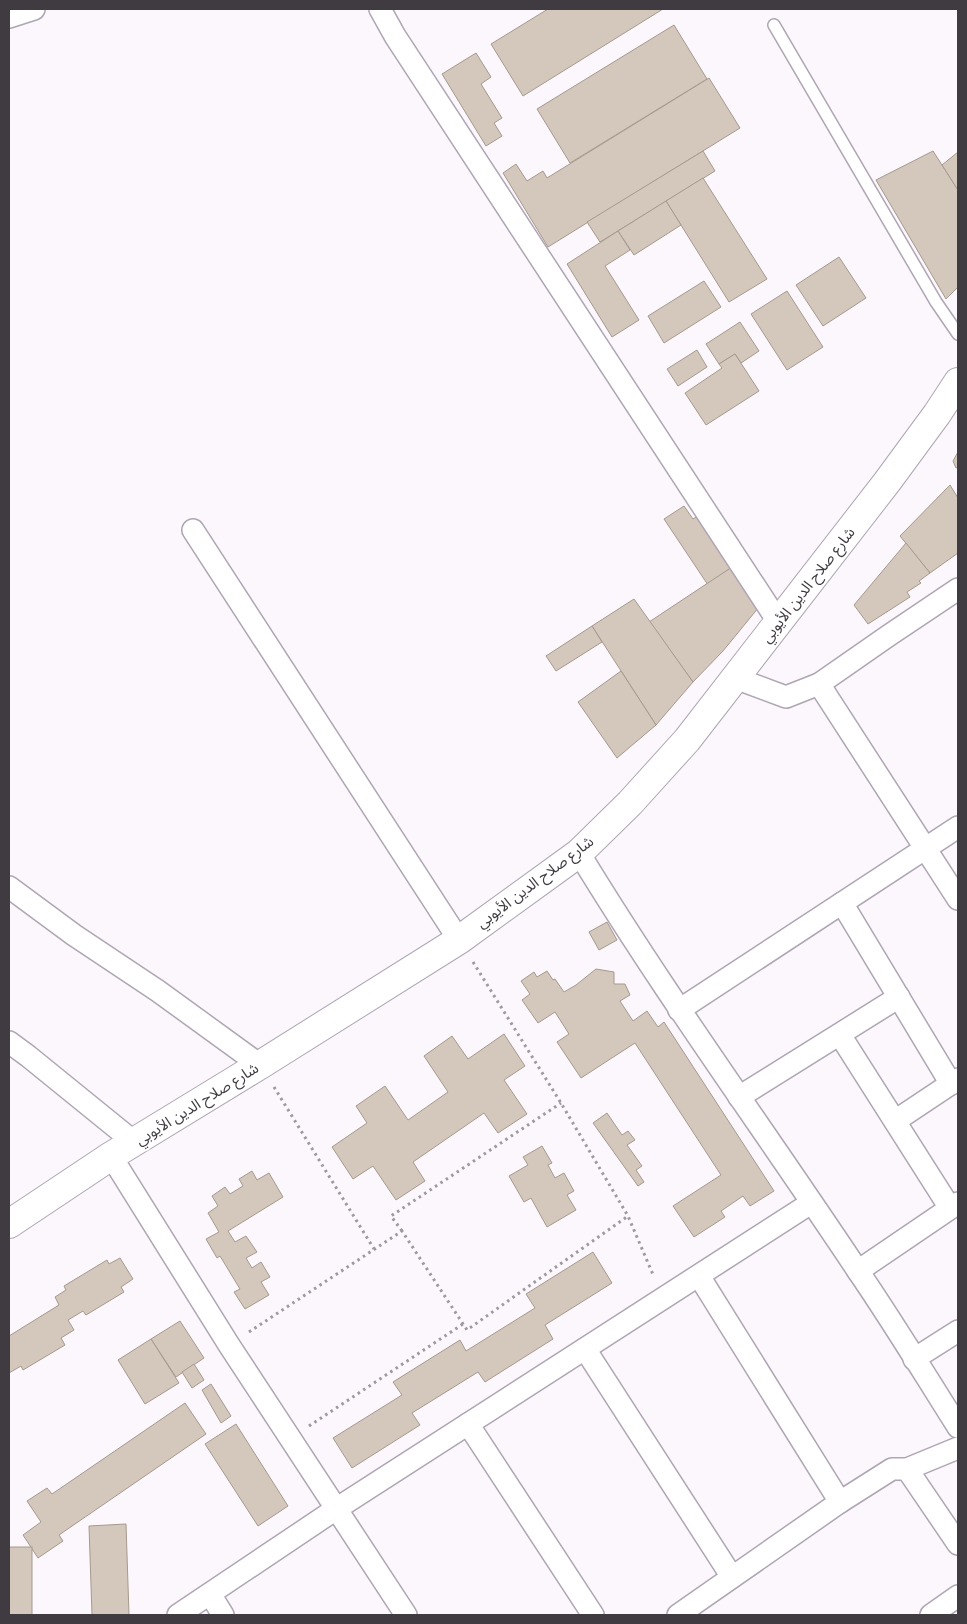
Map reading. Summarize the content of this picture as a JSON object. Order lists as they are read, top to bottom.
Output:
{
  "streets": {
    "main road": ["شارع صلاح الدين الأيوبي"]
  }
}
